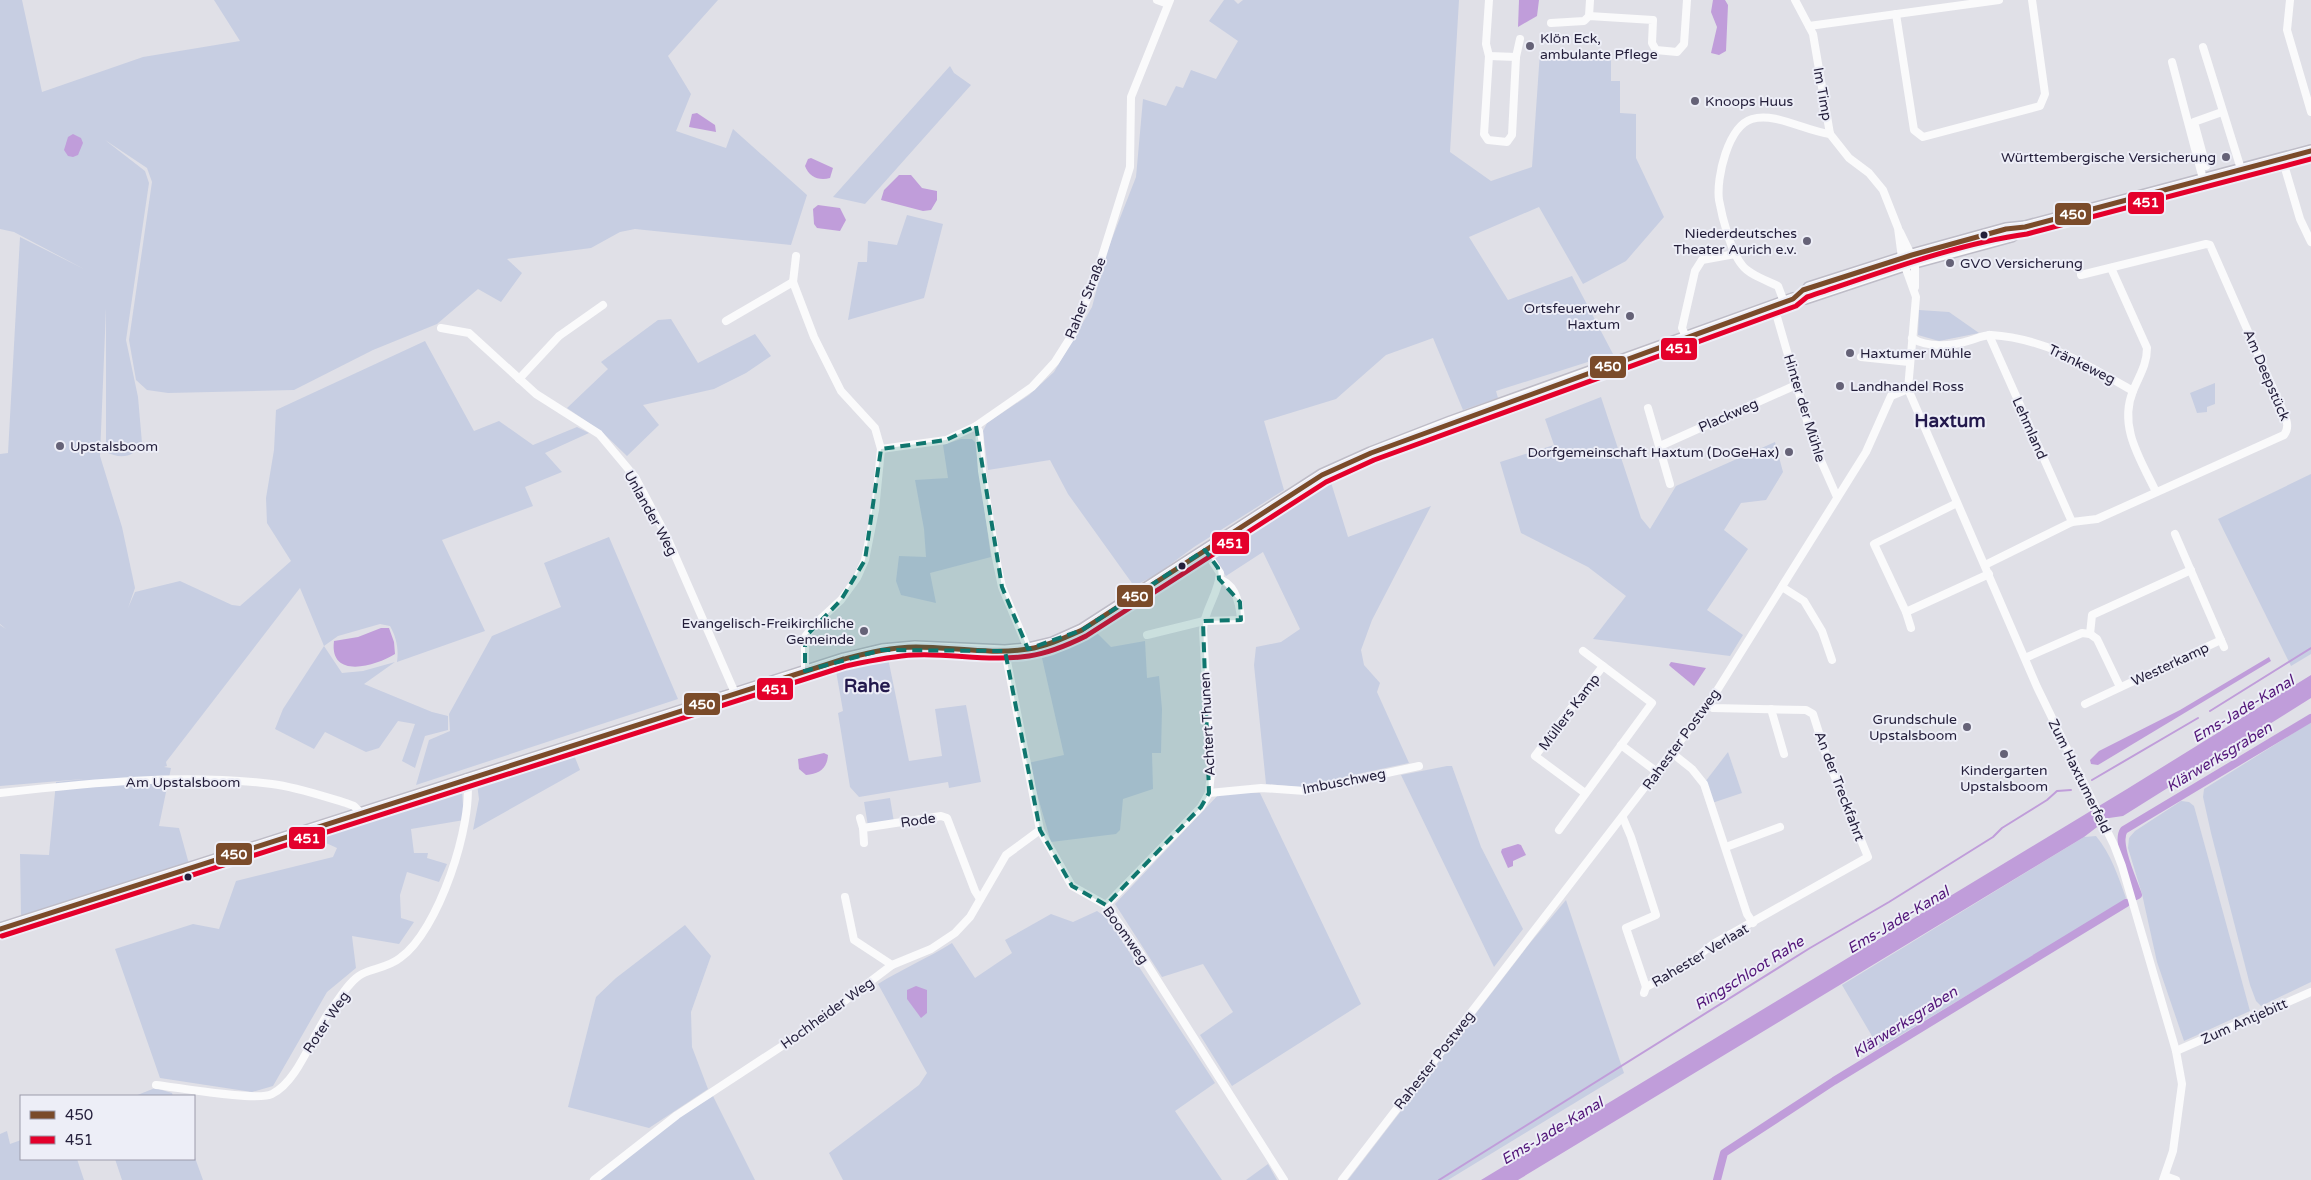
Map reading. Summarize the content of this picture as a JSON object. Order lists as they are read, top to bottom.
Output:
{
  "streets": {
    "street": [
      "Im Timp",
      "Raher Straße",
      "Tränkeweg",
      "Am Deepstück",
      "Hinter der Mühle",
      "Plackweg",
      "Lehmland",
      "Unlander Weg",
      "Westerkamp",
      "Müllers Kamp",
      "Achtert Thunen",
      "Rahester Postweg",
      "Zum Haxtumerfeld",
      "Imbuschweg",
      "Am Upstalsboom",
      "An der Treckfahrt",
      "Rode",
      "Boomweg",
      "Rahester Verlaat",
      "Hochheider Weg",
      "Zum Antjebitt",
      "Roter Weg"
    ]
  },
  "crossings": [
    ["Im Timp", "Tränkeweg"],
    ["Tränkeweg", "Lehmland"],
    ["Am Deepstück", "Lehmland"],
    ["Am Deepstück", "Zum Haxtumerfeld"],
    ["Hinter der Mühle", "Plackweg"],
    ["Hinter der Mühle", "Rahester Postweg"],
    ["Achtert Thunen", "Imbuschweg"],
    ["Achtert Thunen", "Boomweg"],
    ["Rahester Postweg", "Zum Haxtumerfeld"],
    ["Rahester Postweg", "An der Treckfahrt"],
    ["Rahester Postweg", "Rahester Verlaat"],
    ["Zum Haxtumerfeld", "Zum Antjebitt"],
    ["An der Treckfahrt", "Rahester Verlaat"],
    ["Rode", "Hochheider Weg"],
    ["Boomweg", "Hochheider Weg"]
  ],
  "districts": ["Haxtum", "Rahe"],
  "water": ["Ems-Jade-Kanal", "Klärwerksgraben", "Ringschloot Rahe"],
  "places": [
    "Klön Eck, ambulante Pflege",
    "Knoops Huus",
    "Württembergische Versicherung",
    "Niederdeutsches Theater Aurich e.v.",
    "GVO Versicherung",
    "Ortsfeuerwehr Haxtum",
    "Haxtumer Mühle",
    "Landhandel Ross",
    "Upstalsboom",
    "Dorfgemeinschaft Haxtum (DoGeHax)",
    "Evangelisch-Freikirchliche Gemeinde",
    "Grundschule Upstalsboom",
    "Kindergarten Upstalsboom"
  ],
  "lines": ["transit line 450", "transit line 451"],
  "legend": ["450", "451"]
}
